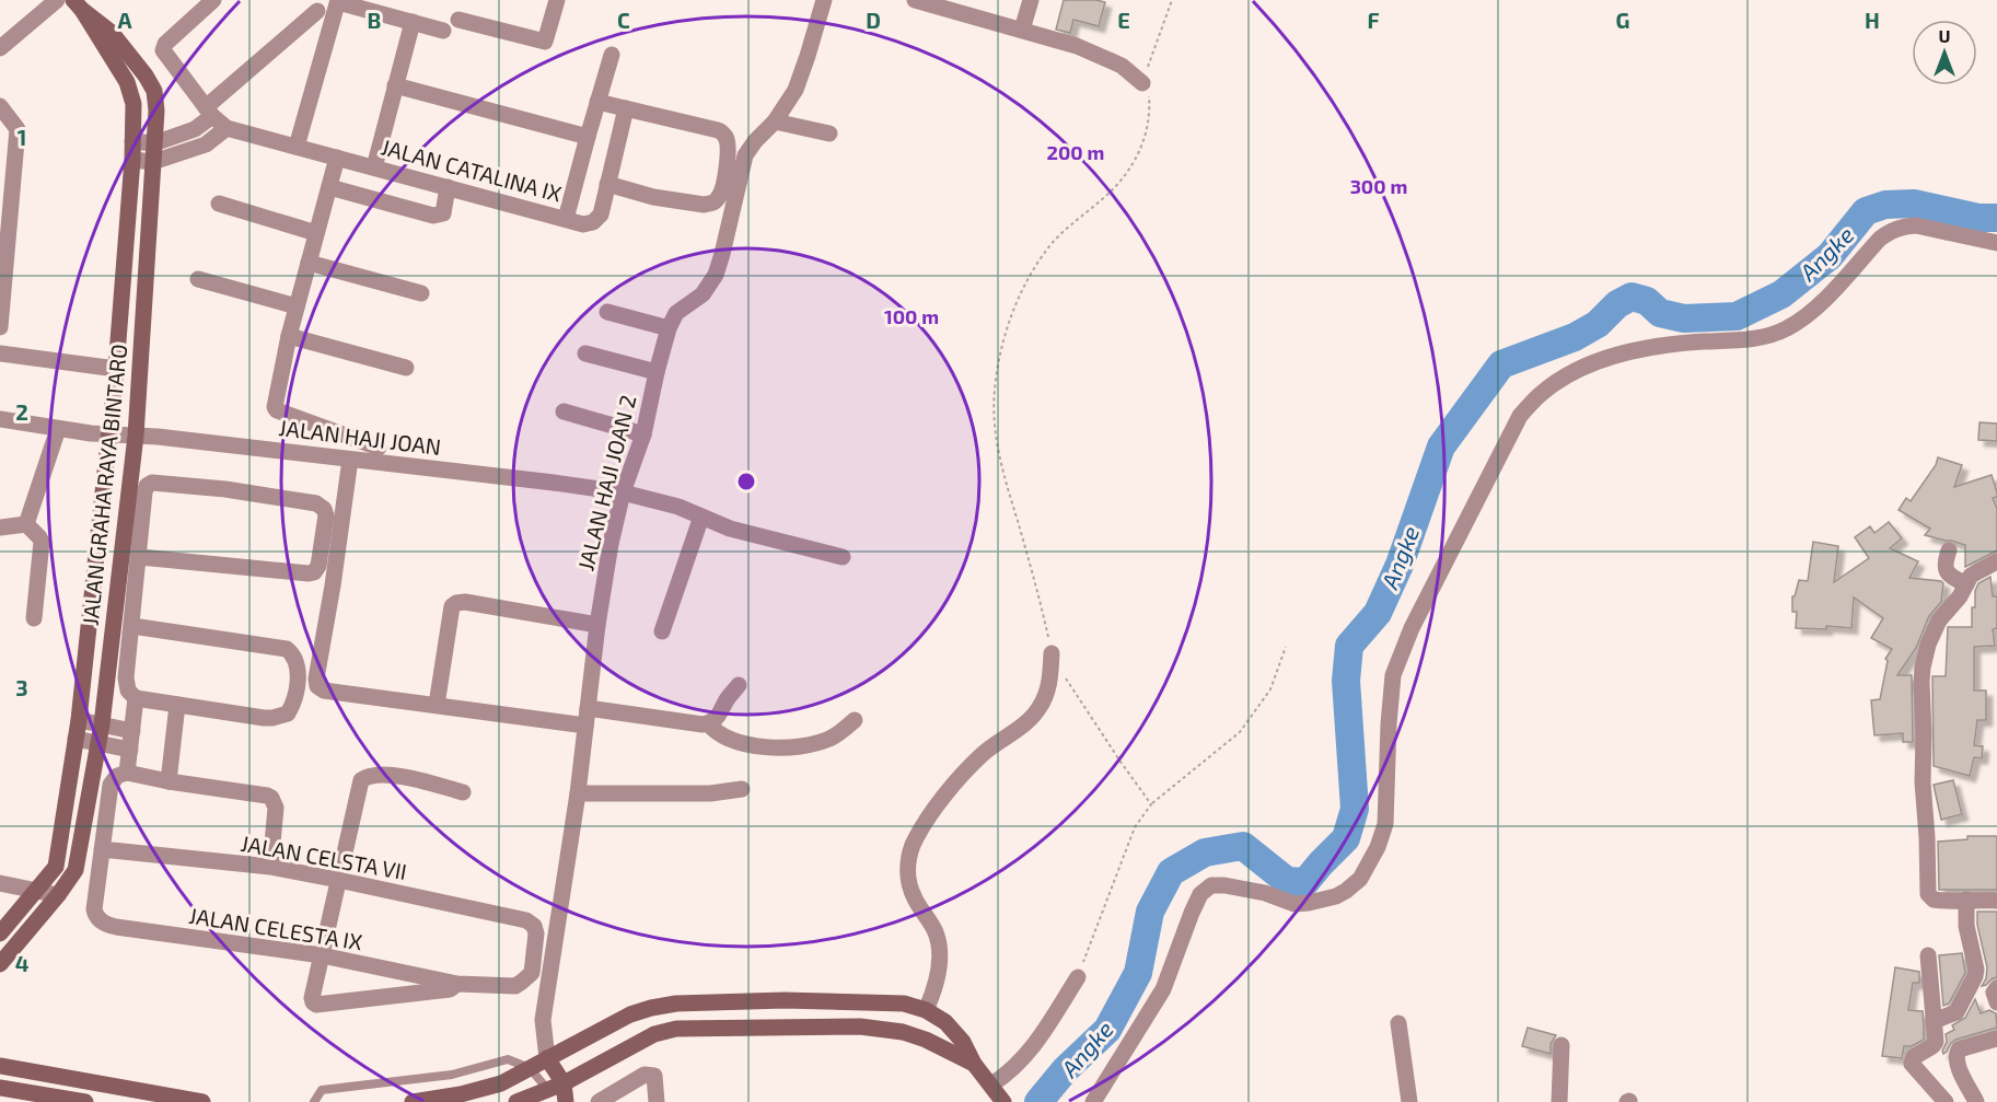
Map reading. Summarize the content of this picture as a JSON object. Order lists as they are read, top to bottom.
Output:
{
  "streets": {
    "main road": ["JALAN GRAHA RAYA BINTARO"],
    "street": [
      "JALAN CATALINA IX",
      "JALAN HAJI JOAN",
      "JALAN HAJI JOAN 2",
      "JALAN CELSTA VII",
      "JALAN CELESTA IX"
    ]
  },
  "crossings": [
    ["JALAN HAJI JOAN", "JALAN HAJI JOAN 2"],
    ["JALAN HAJI JOAN", "JALAN GRAHA RAYA BINTARO"],
    ["JALAN CELSTA VII", "JALAN CELESTA IX"]
  ],
  "water": ["Angke"],
  "north": "top",
  "grid": {
    "columns": [
      "A",
      "B",
      "C",
      "D",
      "E",
      "F",
      "G",
      "H"
    ],
    "rows": [
      "1",
      "2",
      "3",
      "4"
    ]
  },
  "rings": ["200 m", "300 m", "100 m"]
}
